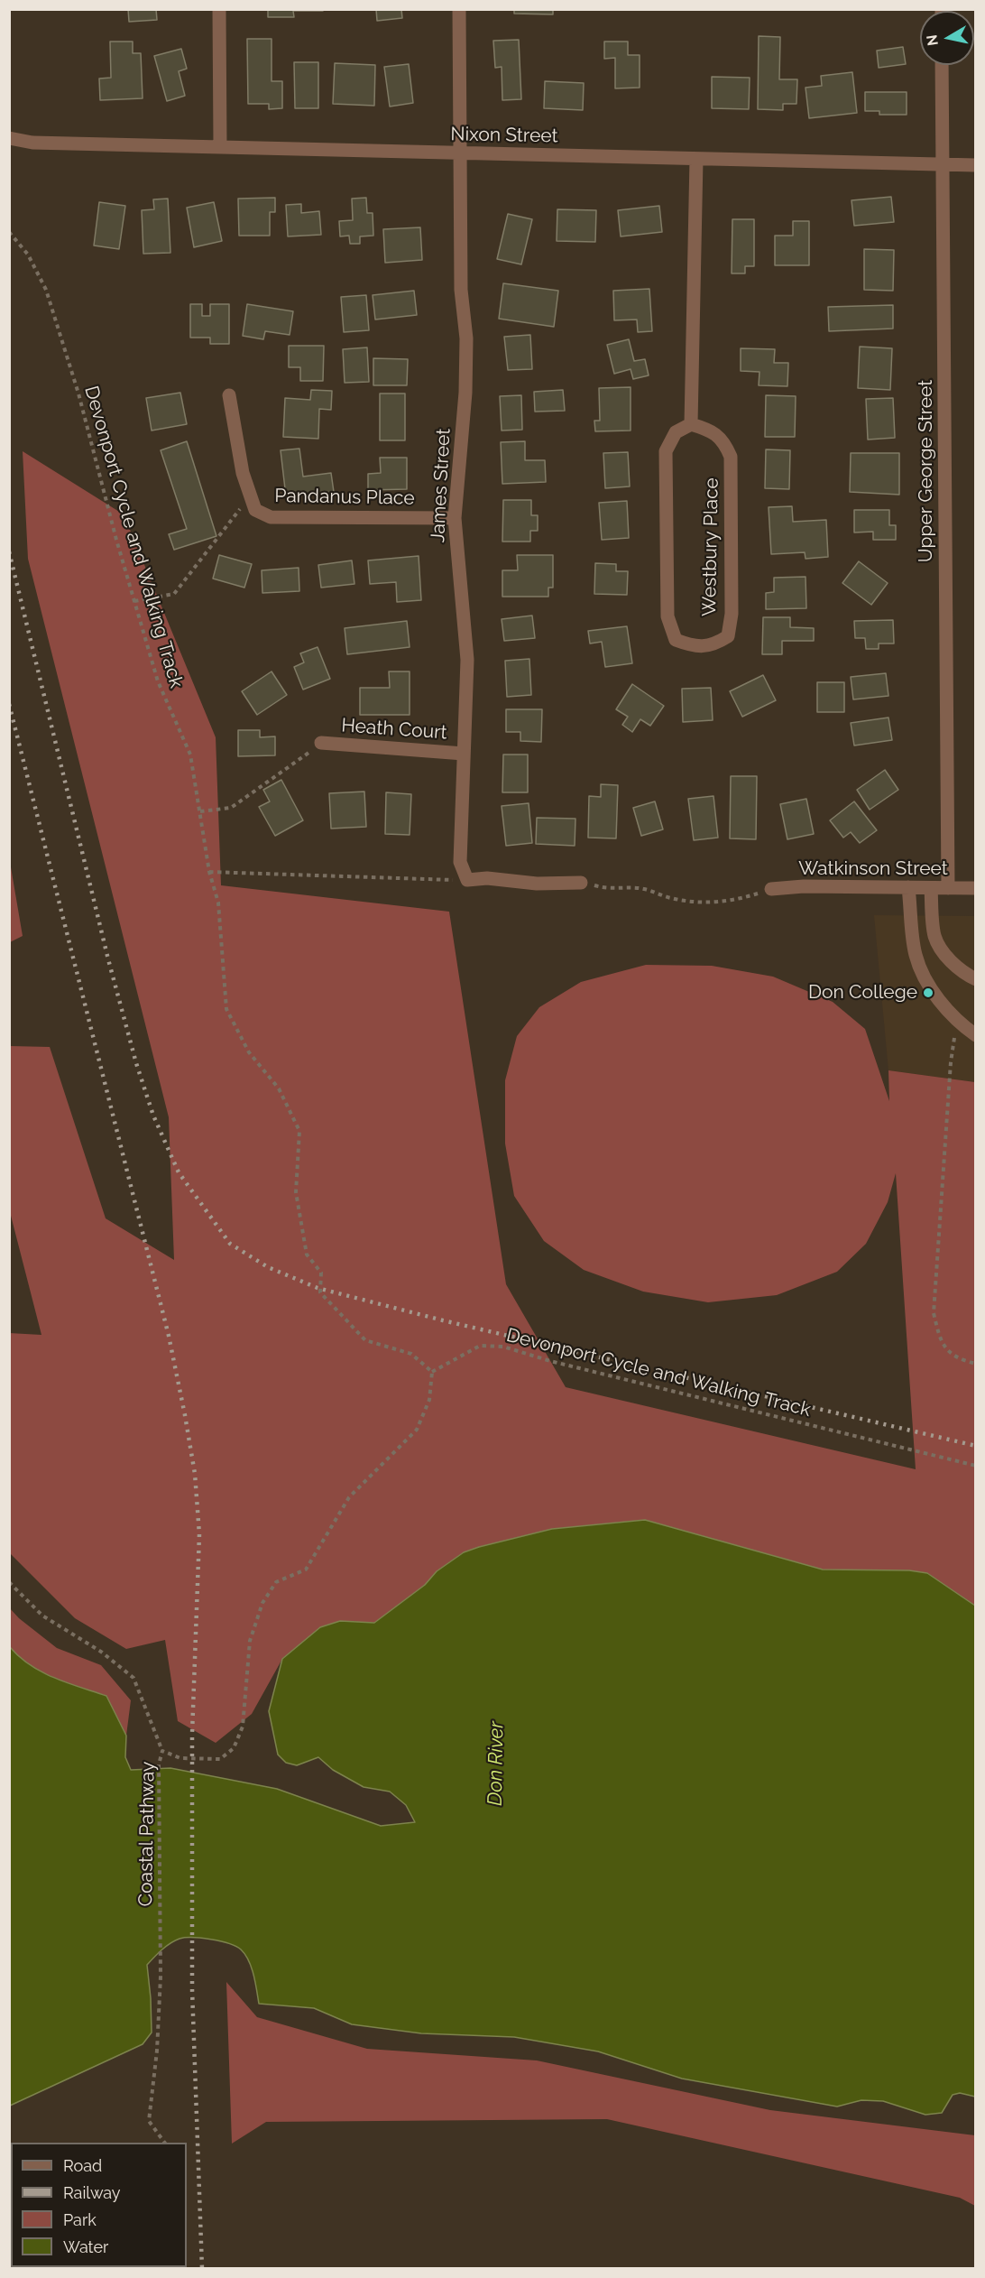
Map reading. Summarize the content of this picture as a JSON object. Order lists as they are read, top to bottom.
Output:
{
  "streets": {
    "street": [
      "Nixon Street",
      "Upper George Street",
      "James Street",
      "Pandanus Place",
      "Westbury Place",
      "Heath Court",
      "Watkinson Street"
    ],
    "path": ["Devonport Cycle and Walking Track", "Coastal Pathway"]
  },
  "crossings": [
    ["Nixon Street", "Upper George Street"],
    ["Nixon Street", "James Street"],
    ["Upper George Street", "Watkinson Street"],
    ["James Street", "Pandanus Place"],
    ["James Street", "Heath Court"],
    ["Devonport Cycle and Walking Track", "Coastal Pathway"]
  ],
  "water": ["Don River"],
  "places": ["Don College"],
  "legend": [
    "Road",
    "Railway",
    "Park",
    "Water"
  ],
  "north": "left"
}
